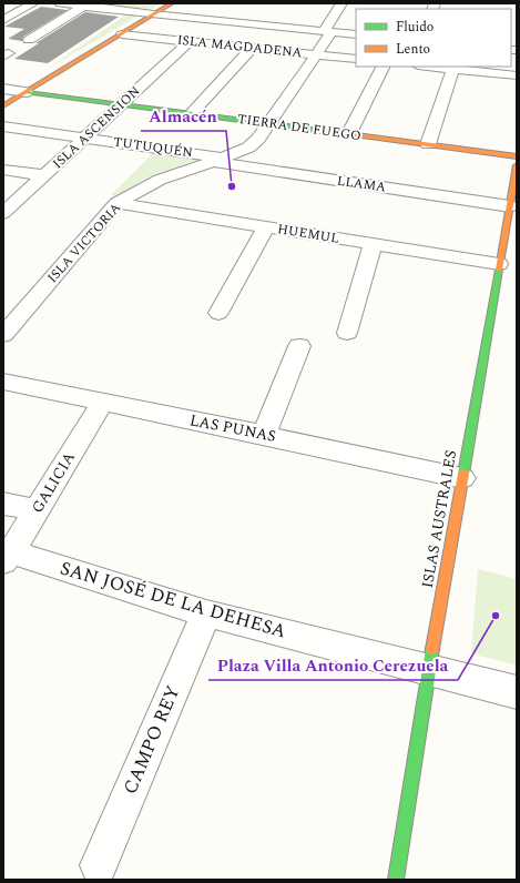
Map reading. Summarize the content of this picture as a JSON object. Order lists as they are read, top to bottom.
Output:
{
  "streets": {
    "street": [
      "ISLA MAGDADENA",
      "ISLA ASCENSION",
      "TIERRA DE FUEGO",
      "TUTUQUÉN",
      "LLAMA",
      "HUEMUL",
      "ISLA VICTORIA",
      "LAS PUNAS",
      "GALICIA",
      "ISLAS AUSTRALES",
      "SAN JOSÉ DE LA DEHESA",
      "CAMPO REY"
    ]
  },
  "crossings": [
    ["ISLA MAGDADENA", "ISLA ASCENSION"],
    ["ISLA MAGDADENA", "ISLA VICTORIA"],
    ["ISLA ASCENSION", "TIERRA DE FUEGO"],
    ["ISLA ASCENSION", "TUTUQUÉN"],
    ["TIERRA DE FUEGO", "ISLA VICTORIA"],
    ["TUTUQUÉN", "LLAMA"],
    ["TUTUQUÉN", "ISLA VICTORIA"],
    ["LLAMA", "ISLA VICTORIA"],
    ["LLAMA", "ISLAS AUSTRALES"],
    ["HUEMUL", "ISLA VICTORIA"],
    ["HUEMUL", "ISLAS AUSTRALES"],
    ["LAS PUNAS", "GALICIA"],
    ["LAS PUNAS", "ISLAS AUSTRALES"],
    ["GALICIA", "SAN JOSÉ DE LA DEHESA"],
    ["ISLAS AUSTRALES", "SAN JOSÉ DE LA DEHESA"],
    ["SAN JOSÉ DE LA DEHESA", "CAMPO REY"]
  ],
  "places": ["Almacén", "Plaza Villa Antonio Cerezuela"],
  "legend": ["Fluido", "Lento"]
}
